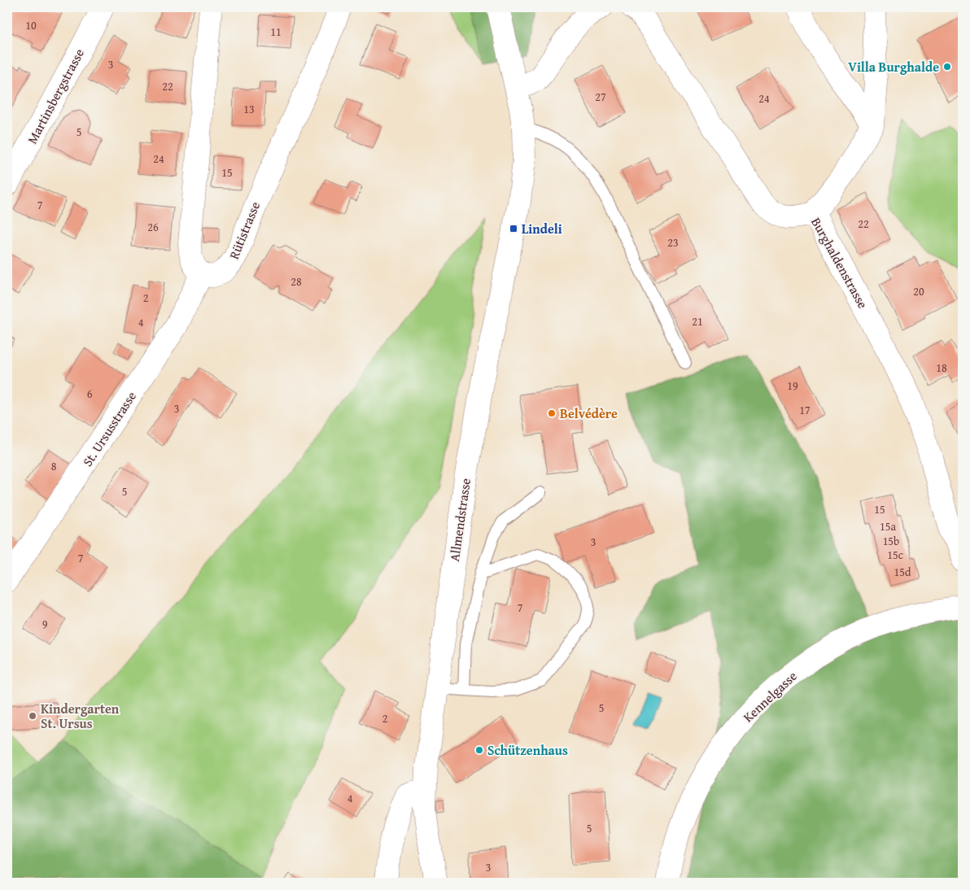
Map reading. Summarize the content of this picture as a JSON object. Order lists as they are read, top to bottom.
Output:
{
  "streets": {
    "street": [
      "Martinsbergstrasse",
      "Rütistrasse",
      "Burghaldenstrasse",
      "St. Ursusstrasse",
      "Allmendstrasse",
      "Kennelgasse"
    ]
  },
  "crossings": [
    ["Rütistrasse", "St. Ursusstrasse"]
  ],
  "places": {
    "other": [
      "Villa Burghalde",
      "Belvédère",
      "Kindergarten St. Ursus",
      "Schützenhaus"
    ],
    "transit": ["Lindeli"]
  },
  "house_numbers": [
    "10",
    "11",
    "3",
    "22",
    "27",
    "24",
    "13",
    "5",
    "24",
    "15",
    "7",
    "22",
    "26",
    "23",
    "28",
    "20",
    "2",
    "21",
    "4",
    "18",
    "19",
    "6",
    "3",
    "17",
    "8",
    "5",
    "15",
    "15a",
    "15b",
    "3",
    "15c",
    "7",
    "15d",
    "7",
    "9",
    "5",
    "2",
    "4",
    "5",
    "3"
  ]
}
